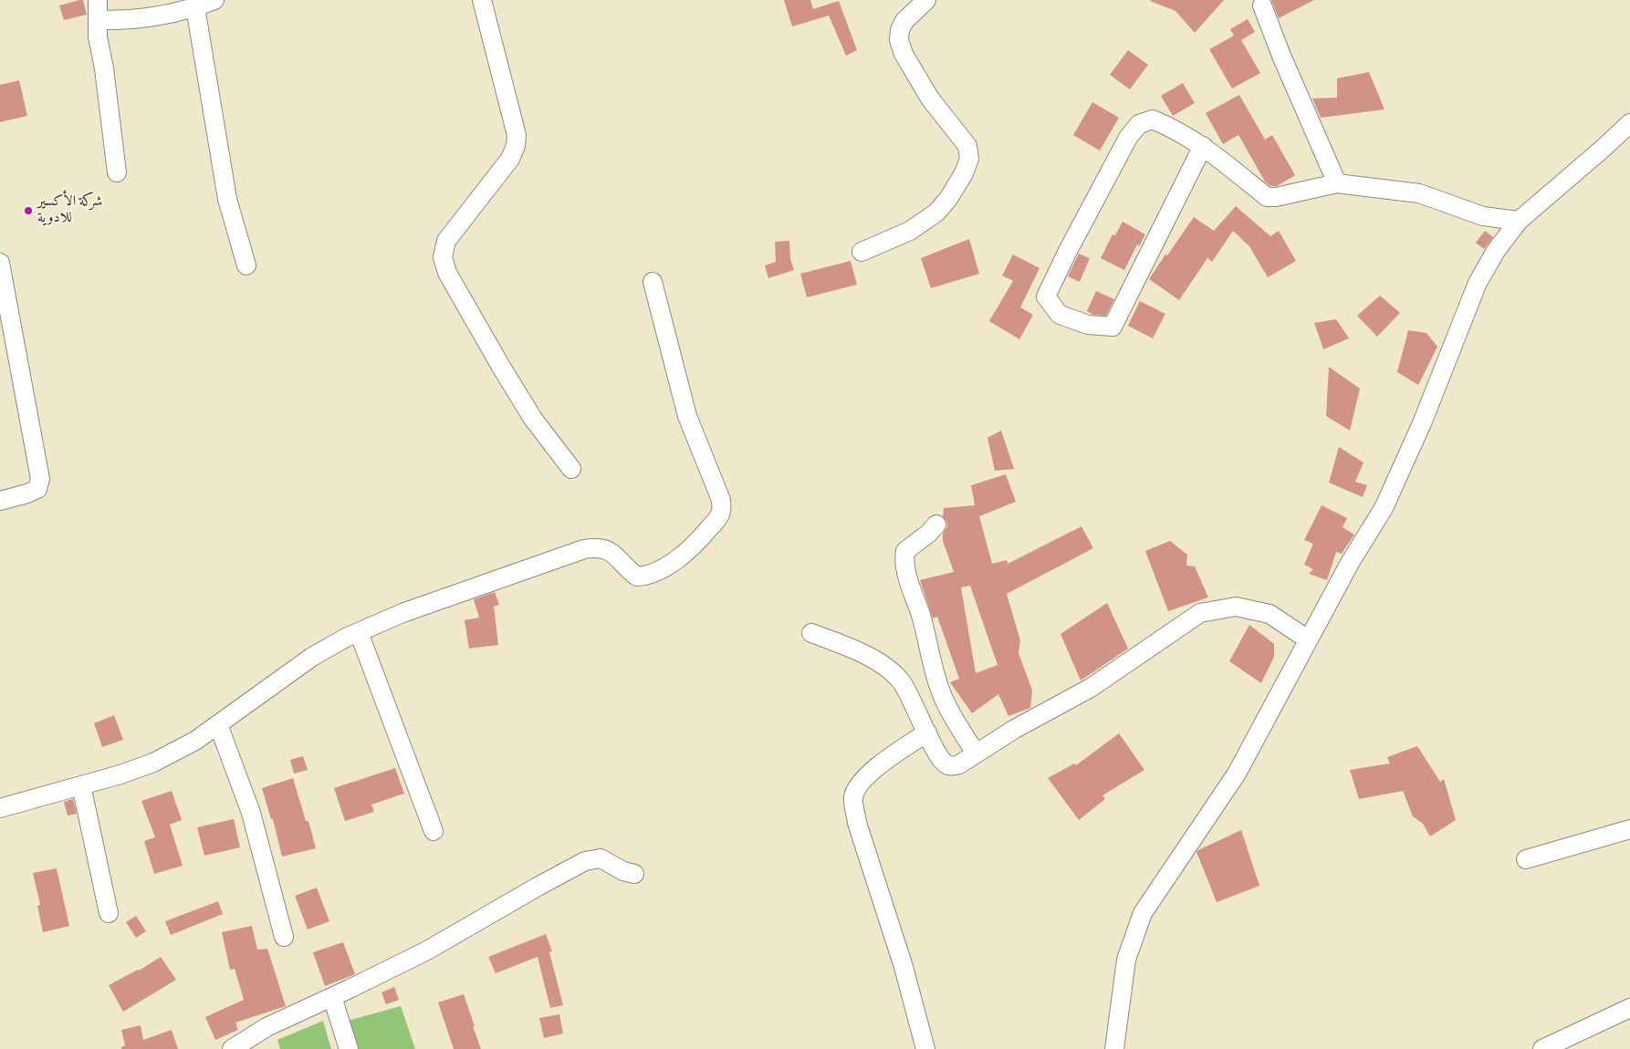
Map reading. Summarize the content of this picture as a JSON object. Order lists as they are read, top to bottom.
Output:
{
  "places": ["شركة الأكسير للادوية"]
}
